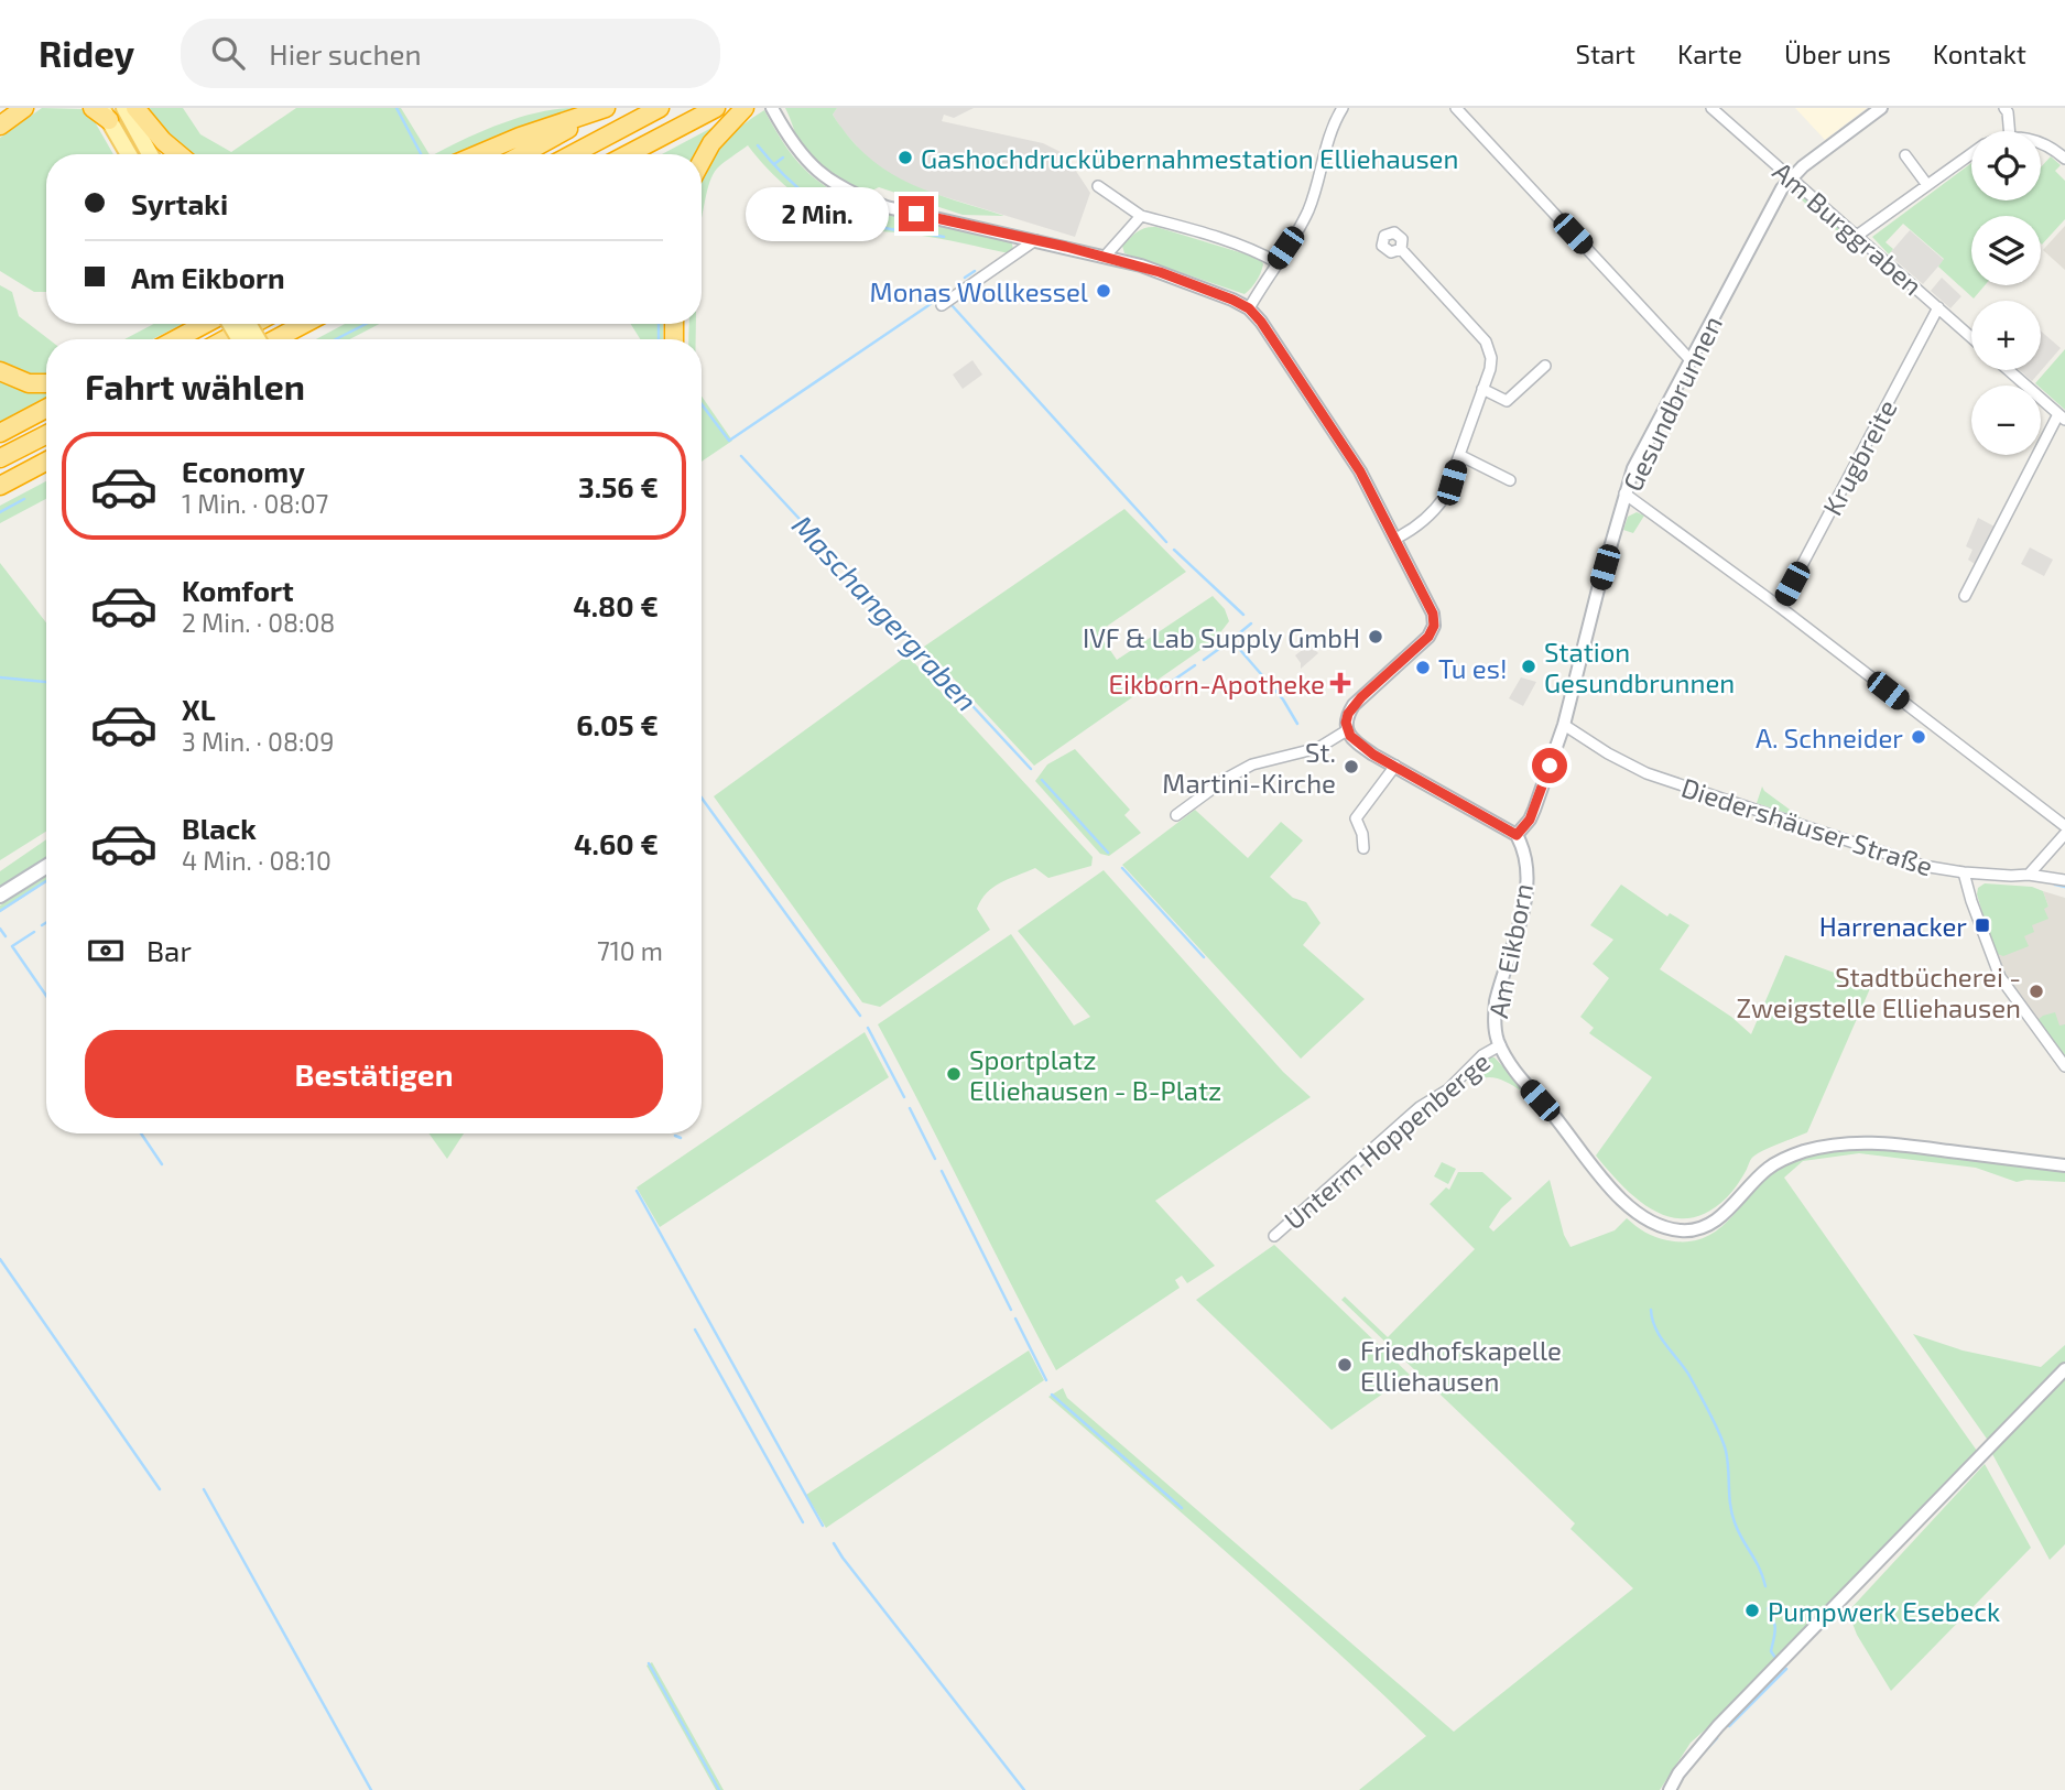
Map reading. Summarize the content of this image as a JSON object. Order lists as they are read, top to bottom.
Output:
{
  "streets": {
    "street": [
      "Am Burggraben",
      "Gesundbrunnen",
      "Krugbreite",
      "Diedershäuser Straße",
      "Am Eikborn",
      "Unterm Hoppenberge"
    ]
  },
  "crossings": [
    ["Am Burggraben", "Gesundbrunnen"],
    ["Am Burggraben", "Krugbreite"],
    ["Gesundbrunnen", "Diedershäuser Straße"],
    ["Gesundbrunnen", "Am Eikborn"],
    ["Am Eikborn", "Unterm Hoppenberge"]
  ],
  "water": ["Maschangergraben"],
  "places": {
    "other": [
      "Gashochdruckübernahmestation Elliehausen",
      "Monas Wollkessel",
      "IVF & Lab Supply GmbH",
      "Station Gesundbrunnen",
      "Tu es!",
      "A. Schneider",
      "St. Martini-Kirche",
      "Stadtbücherei - Zweigstelle Elliehausen",
      "Sportplatz Elliehausen - B-Platz",
      "Friedhofskapelle Elliehausen",
      "Pumpwerk Esebeck"
    ],
    "health": ["Eikborn-Apotheke"],
    "transit": ["Harrenacker"]
  },
  "page": {
    "header": "Ridey",
    "search": "Hier suchen",
    "nav": [
      "Start",
      "Karte",
      "Über uns",
      "Kontakt"
    ],
    "map_buttons": ["+", "−"],
    "banner": ["Syrtaki", "Am Eikborn"],
    "bubble": "2 Min.",
    "heading": "Fahrt wählen",
    "list": [
      {
        "name": "Economy",
        "note": "1 Min. · 08:07",
        "value": "3.56 €"
      },
      {
        "name": "Komfort",
        "note": "2 Min. · 08:08",
        "value": "4.80 €"
      },
      {
        "name": "XL",
        "note": "3 Min. · 08:09",
        "value": "6.05 €"
      },
      {
        "name": "Black",
        "note": "4 Min. · 08:10",
        "value": "4.60 €"
      }
    ],
    "pay": ["Bar", "710 m"],
    "buttons": "Bestätigen"
  }
}
